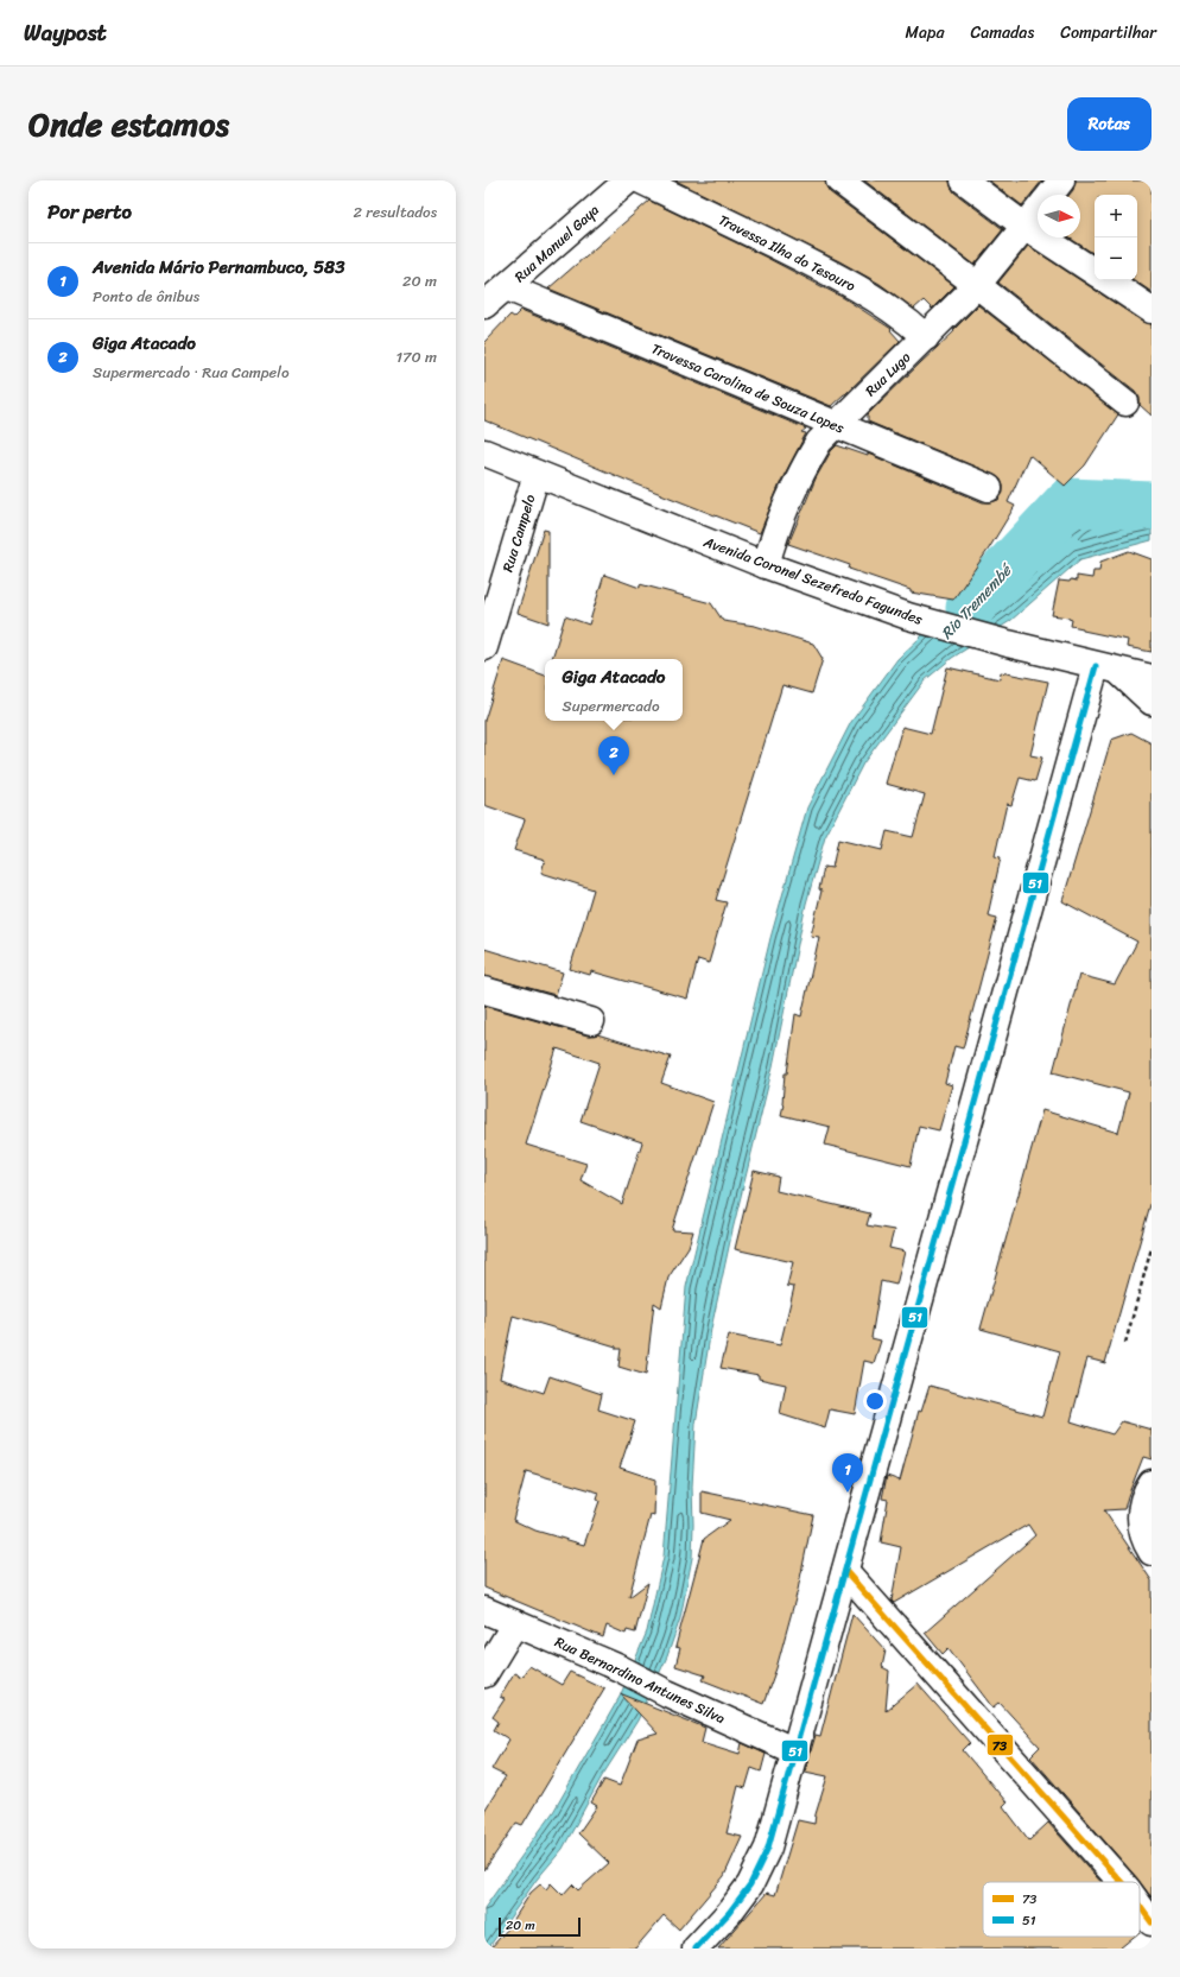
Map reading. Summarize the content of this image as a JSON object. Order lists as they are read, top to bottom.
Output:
{
  "streets": {
    "street": [
      "Rua Manuel Gaya",
      "Travessa Ilha do Tesouro",
      "Rua Lugo",
      "Travessa Carolina de Souza Lopes",
      "Rua Campelo",
      "Avenida Coronel Sezefredo Fagundes",
      "Rua Bernardino Antunes Silva"
    ]
  },
  "crossings": [
    ["Rua Manuel Gaya", "Travessa Carolina de Souza Lopes"],
    ["Travessa Ilha do Tesouro", "Rua Lugo"],
    ["Rua Lugo", "Travessa Carolina de Souza Lopes"],
    ["Rua Lugo", "Avenida Coronel Sezefredo Fagundes"],
    ["Rua Campelo", "Avenida Coronel Sezefredo Fagundes"]
  ],
  "water": ["Rio Tremembé"],
  "lines": ["transit line 51", "transit line 73"],
  "legend": ["73", "51"],
  "scale_bar": "20 m",
  "north": "right",
  "page": {
    "header": "Waypost",
    "nav": ["Mapa", "Camadas", "Compartilhar"],
    "title": "Onde estamos",
    "buttons": "Rotas",
    "heading": ["Por perto", "2 resultados"],
    "map_buttons": ["+", "−"],
    "list": [
      {
        "mark": "1",
        "name": "Avenida Mário Pernambuco, 583",
        "note": "Ponto de ônibus",
        "value": "20 m"
      },
      {
        "mark": "2",
        "name": "Giga Atacado",
        "note": "Supermercado · Rua Campelo",
        "value": "170 m"
      }
    ],
    "popup": ["Giga Atacado", "Supermercado"],
    "pins": ["2", "1"],
    "scale": "20 m"
  }
}
